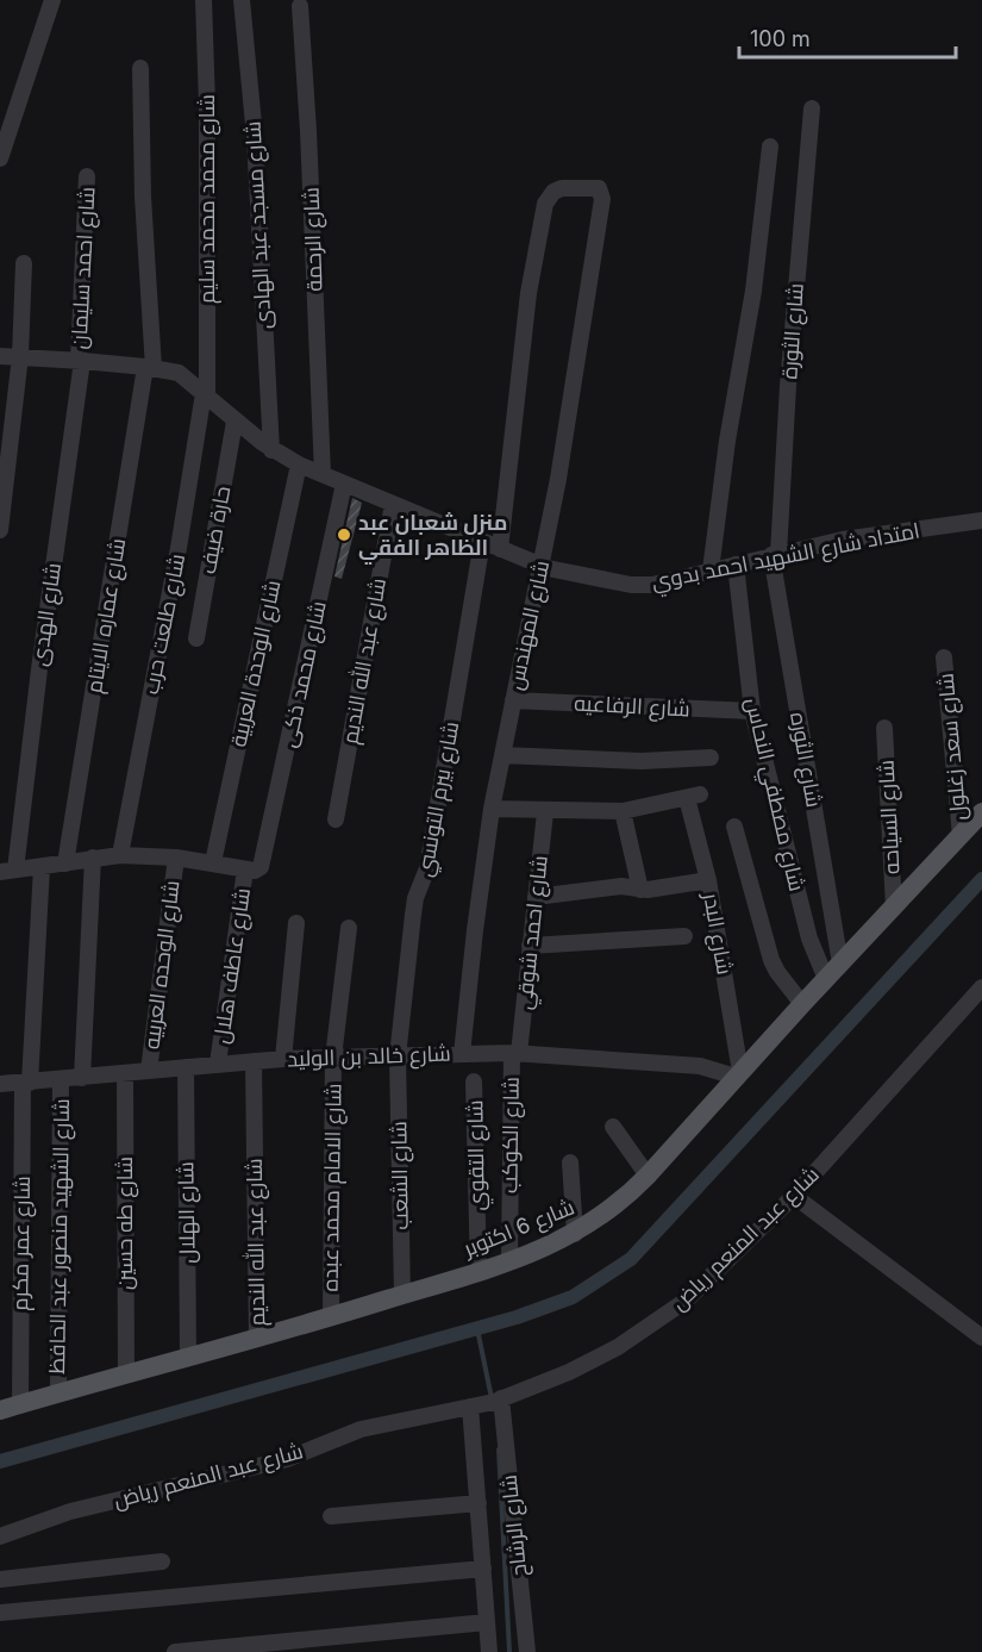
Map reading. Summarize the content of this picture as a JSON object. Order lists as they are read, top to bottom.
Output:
{
  "streets": {
    "main road": ["شارع 6 اكتوبر"],
    "street": [
      "شارع محمد محمد سليم",
      "شارع مسجد عبد الهادى",
      "شارع الرحمة",
      "شارع احمد سليمان",
      "شارع الثورة",
      "حارة ضيف",
      "امتداد شارع الشهيد احمد بدوي",
      "شارع الهدى",
      "شارع عماره الايتام",
      "شارع طلعت حرب",
      "شارع المهندس",
      "شارع عبد الله النديم",
      "شارع الوحدة العربية",
      "شارع محمد ذكى",
      "شارع الرفاعيه",
      "شارع سعد زغلول",
      "شارع الثوره",
      "شارع مصطفي النحاس",
      "شارع بيرم التونسي",
      "شارع السياحه",
      "شارع احمد شوقي",
      "شارع البدر",
      "شارع الوحده العربيه",
      "شارع عاطف هلال",
      "شارع خالد بن الوليد",
      "شارع الكوكب",
      "شارع التقوي",
      "شارع الشعب",
      "شارع الامام محمد عبده",
      "شارع الهلال",
      "شارع طه حسين",
      "شارع الشهيد منصور عبد الحافظ",
      "شارع عبد المنعم رياض",
      "شارع عمر مكرم",
      "شارع الرشاح"
    ]
  },
  "crossings": [
    ["شارع محمد محمد سليم", "امتداد شارع الشهيد احمد بدوي"],
    ["شارع محمد محمد سليم", "شارع طلعت حرب"],
    ["شارع مسجد عبد الهادى", "امتداد شارع الشهيد احمد بدوي"],
    ["شارع الرحمة", "امتداد شارع الشهيد احمد بدوي"],
    ["شارع احمد سليمان", "امتداد شارع الشهيد احمد بدوي"],
    ["شارع احمد سليمان", "شارع الهدى"],
    ["شارع الثورة", "امتداد شارع الشهيد احمد بدوي"],
    ["شارع الثورة", "شارع الثوره"],
    ["حارة ضيف", "امتداد شارع الشهيد احمد بدوي"],
    ["امتداد شارع الشهيد احمد بدوي", "شارع الهدى"],
    ["امتداد شارع الشهيد احمد بدوي", "شارع عماره الايتام"],
    ["امتداد شارع الشهيد احمد بدوي", "شارع طلعت حرب"],
    ["امتداد شارع الشهيد احمد بدوي", "شارع المهندس"],
    ["امتداد شارع الشهيد احمد بدوي", "شارع عبد الله النديم"],
    ["امتداد شارع الشهيد احمد بدوي", "شارع الوحدة العربية"],
    ["امتداد شارع الشهيد احمد بدوي", "شارع محمد ذكى"],
    ["امتداد شارع الشهيد احمد بدوي", "شارع الثوره"],
    ["امتداد شارع الشهيد احمد بدوي", "شارع مصطفي النحاس"],
    ["امتداد شارع الشهيد احمد بدوي", "شارع بيرم التونسي"],
    ["شارع المهندس", "شارع الرفاعيه"],
    ["شارع المهندس", "شارع خالد بن الوليد"],
    ["شارع عبد الله النديم", "شارع خالد بن الوليد"],
    ["شارع عبد الله النديم", "شارع 6 اكتوبر"],
    ["شارع محمد ذكى", "شارع عاطف هلال"],
    ["شارع الرفاعيه", "شارع مصطفي النحاس"],
    ["شارع سعد زغلول", "شارع 6 اكتوبر"],
    ["شارع الثوره", "شارع 6 اكتوبر"],
    ["شارع مصطفي النحاس", "شارع 6 اكتوبر"],
    ["شارع بيرم التونسي", "شارع خالد بن الوليد"],
    ["شارع بيرم التونسي", "شارع الشعب"],
    ["شارع السياحه", "شارع 6 اكتوبر"],
    ["شارع احمد شوقي", "شارع خالد بن الوليد"],
    ["شارع احمد شوقي", "شارع الكوكب"],
    ["شارع البدر", "شارع خالد بن الوليد"],
    ["شارع البدر", "شارع 6 اكتوبر"],
    ["شارع الوحده العربيه", "شارع خالد بن الوليد"],
    ["شارع عاطف هلال", "شارع خالد بن الوليد"],
    ["شارع خالد بن الوليد", "شارع الكوكب"],
    ["شارع خالد بن الوليد", "شارع الشعب"],
    ["شارع خالد بن الوليد", "شارع الامام محمد عبده"],
    ["شارع خالد بن الوليد", "شارع الهلال"],
    ["شارع خالد بن الوليد", "شارع طه حسين"],
    ["شارع خالد بن الوليد", "شارع 6 اكتوبر"],
    ["شارع خالد بن الوليد", "شارع الشهيد منصور عبد الحافظ"],
    ["شارع خالد بن الوليد", "شارع عمر مكرم"],
    ["شارع الكوكب", "شارع 6 اكتوبر"],
    ["شارع التقوي", "شارع 6 اكتوبر"],
    ["شارع الشعب", "شارع 6 اكتوبر"],
    ["شارع الامام محمد عبده", "شارع 6 اكتوبر"],
    ["شارع الهلال", "شارع 6 اكتوبر"],
    ["شارع طه حسين", "شارع 6 اكتوبر"],
    ["شارع 6 اكتوبر", "شارع الشهيد منصور عبد الحافظ"],
    ["شارع 6 اكتوبر", "شارع عمر مكرم"],
    ["شارع عبد المنعم رياض", "شارع الرشاح"]
  ],
  "places": ["منزل شعبان عبد الظاهر الفقي"],
  "scale_bar": "100 m"
}
